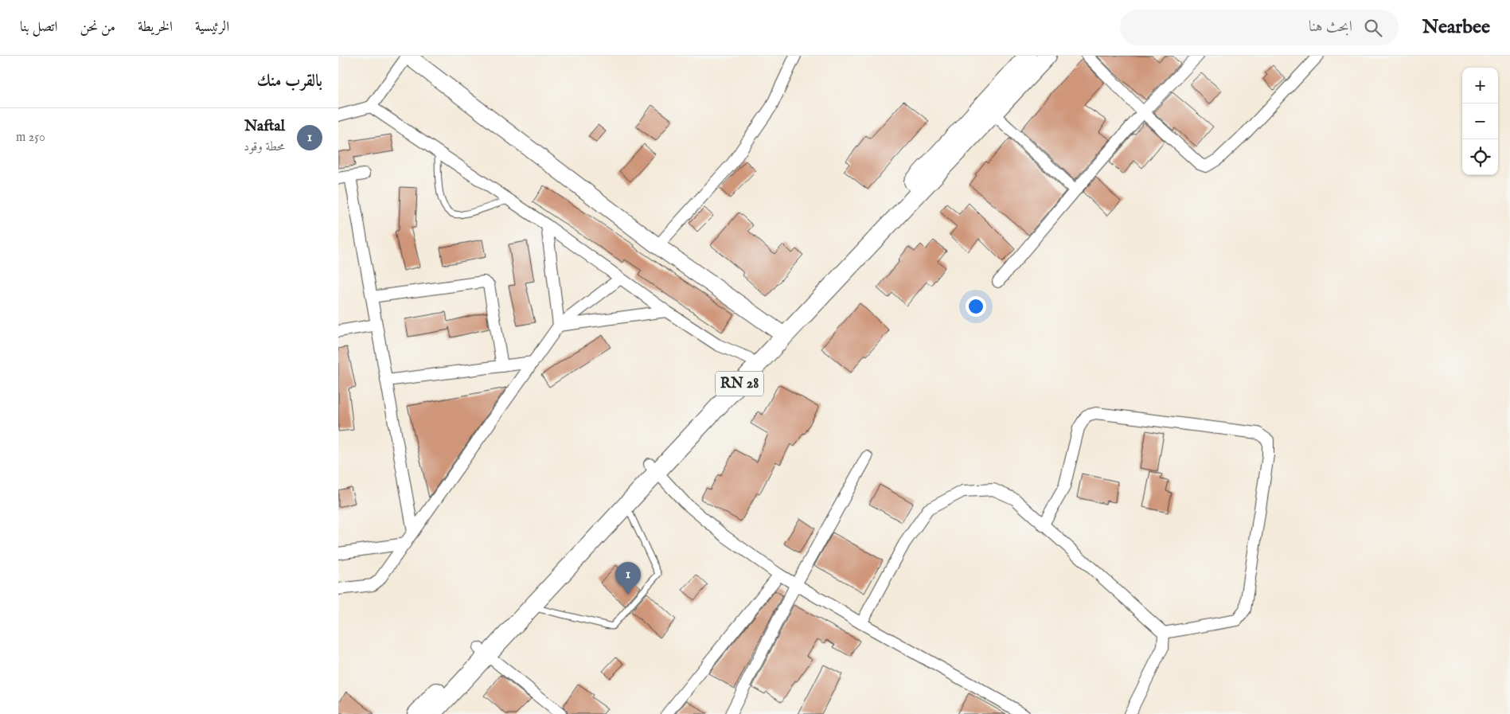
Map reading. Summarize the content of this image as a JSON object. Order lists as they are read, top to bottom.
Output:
{
  "streets": {
    "main road": ["RN 28"]
  },
  "page": {
    "header": "Nearbee",
    "search": "ابحث هنا",
    "nav": [
      "الرئيسية",
      "الخريطة",
      "من نحن",
      "اتصل بنا"
    ],
    "heading": "بالقرب منك",
    "map_buttons": ["+", "−"],
    "list": [
      {
        "mark": "1",
        "name": "Naftal",
        "note": "محطة وقود",
        "value": "250 m"
      }
    ],
    "pins": "1"
  }
}
